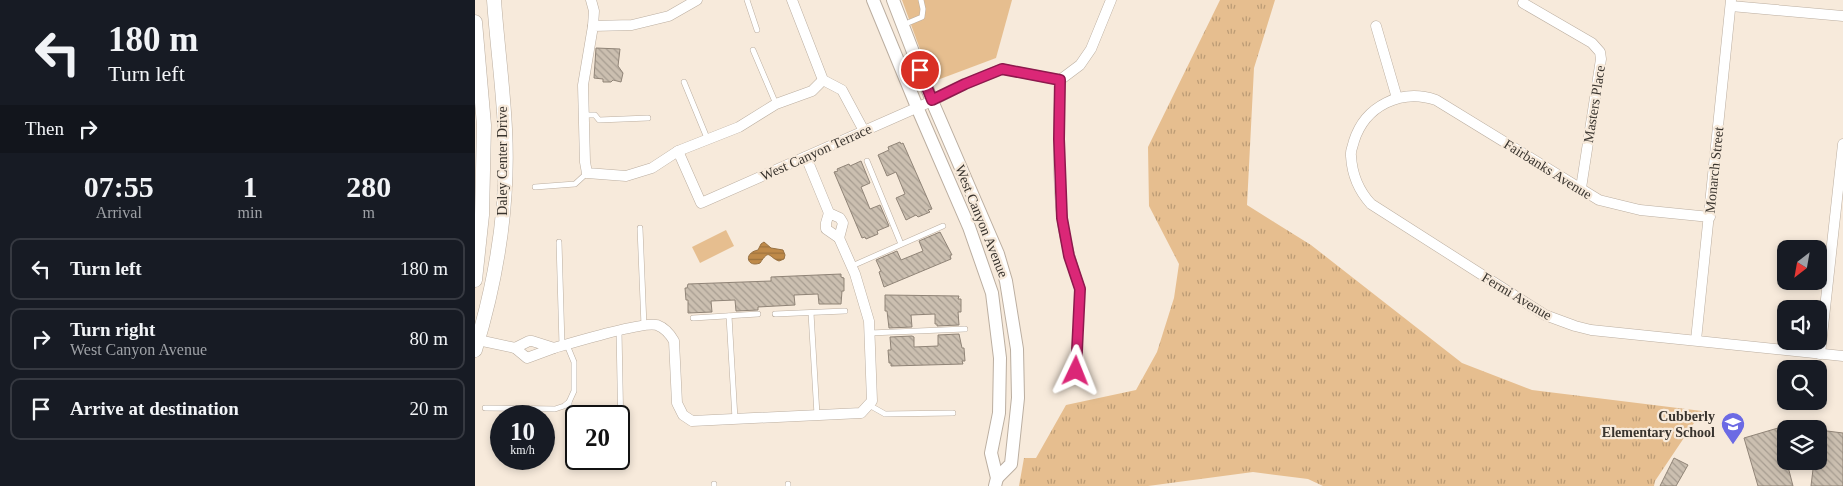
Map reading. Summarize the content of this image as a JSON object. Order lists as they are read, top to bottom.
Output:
{
  "streets": {
    "main road": ["Daley Center Drive"],
    "street": [
      "Masters Place",
      "West Canyon Terrace",
      "Fairbanks Avenue",
      "Monarch Street",
      "West Canyon Avenue",
      "Fermi Avenue"
    ]
  },
  "crossings": [
    ["Masters Place", "Fairbanks Avenue"],
    ["West Canyon Terrace", "West Canyon Avenue"],
    ["Fairbanks Avenue", "Monarch Street"],
    ["Fairbanks Avenue", "Fermi Avenue"],
    ["Monarch Street", "Fermi Avenue"]
  ],
  "places": {
    "school or university": ["Cubberly Elementary School"]
  },
  "north": "bottom left",
  "page": {
    "turn": ["180 m", "Turn left"],
    "then": "Then",
    "eta": [
      "07:55",
      "Arrival",
      "1",
      "min",
      "280",
      "m"
    ],
    "list": [
      {
        "name": "Turn left",
        "value": "180 m"
      },
      {
        "name": "Turn right",
        "note": "West Canyon Avenue",
        "value": "80 m"
      },
      {
        "name": "Arrive at destination",
        "value": "20 m"
      }
    ],
    "speed": "10 km/h",
    "limit": "20"
  }
}
